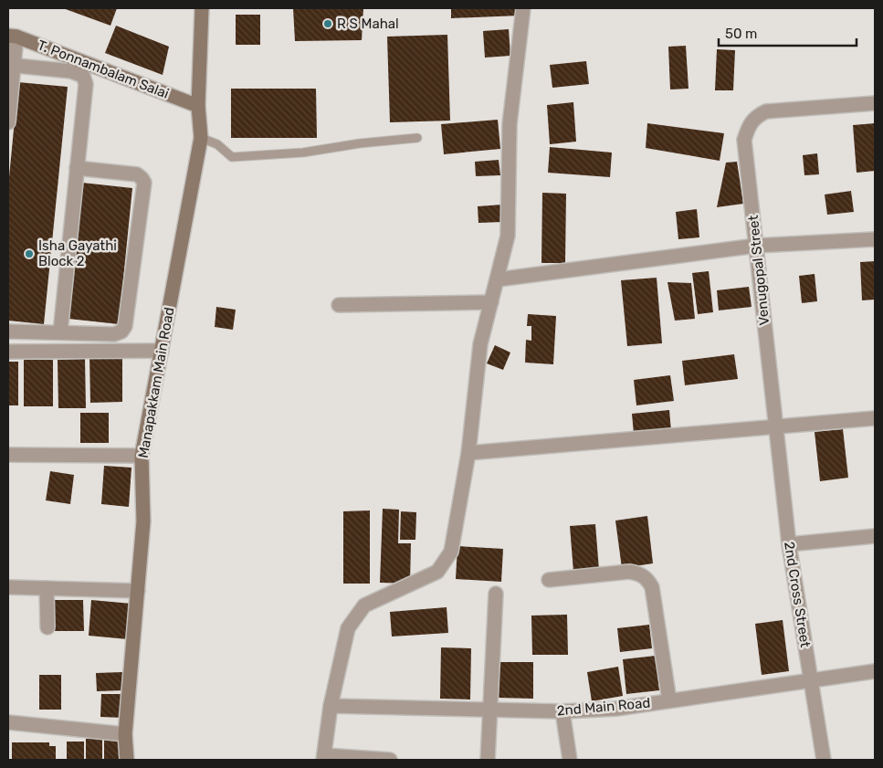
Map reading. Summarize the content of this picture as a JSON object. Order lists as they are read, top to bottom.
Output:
{
  "streets": {
    "main road": ["T. Ponnambalam Salai", "Manapakkam Main Road"],
    "street": ["Venugopal Street", "2nd Cross Street", "2nd Main Road"]
  },
  "crossings": [
    ["T. Ponnambalam Salai", "Manapakkam Main Road"],
    ["Venugopal Street", "2nd Cross Street"],
    ["2nd Cross Street", "2nd Main Road"]
  ],
  "places": ["R S Mahal", "Isha Gayathi Block 2"],
  "scale_bar": "50 m"
}
